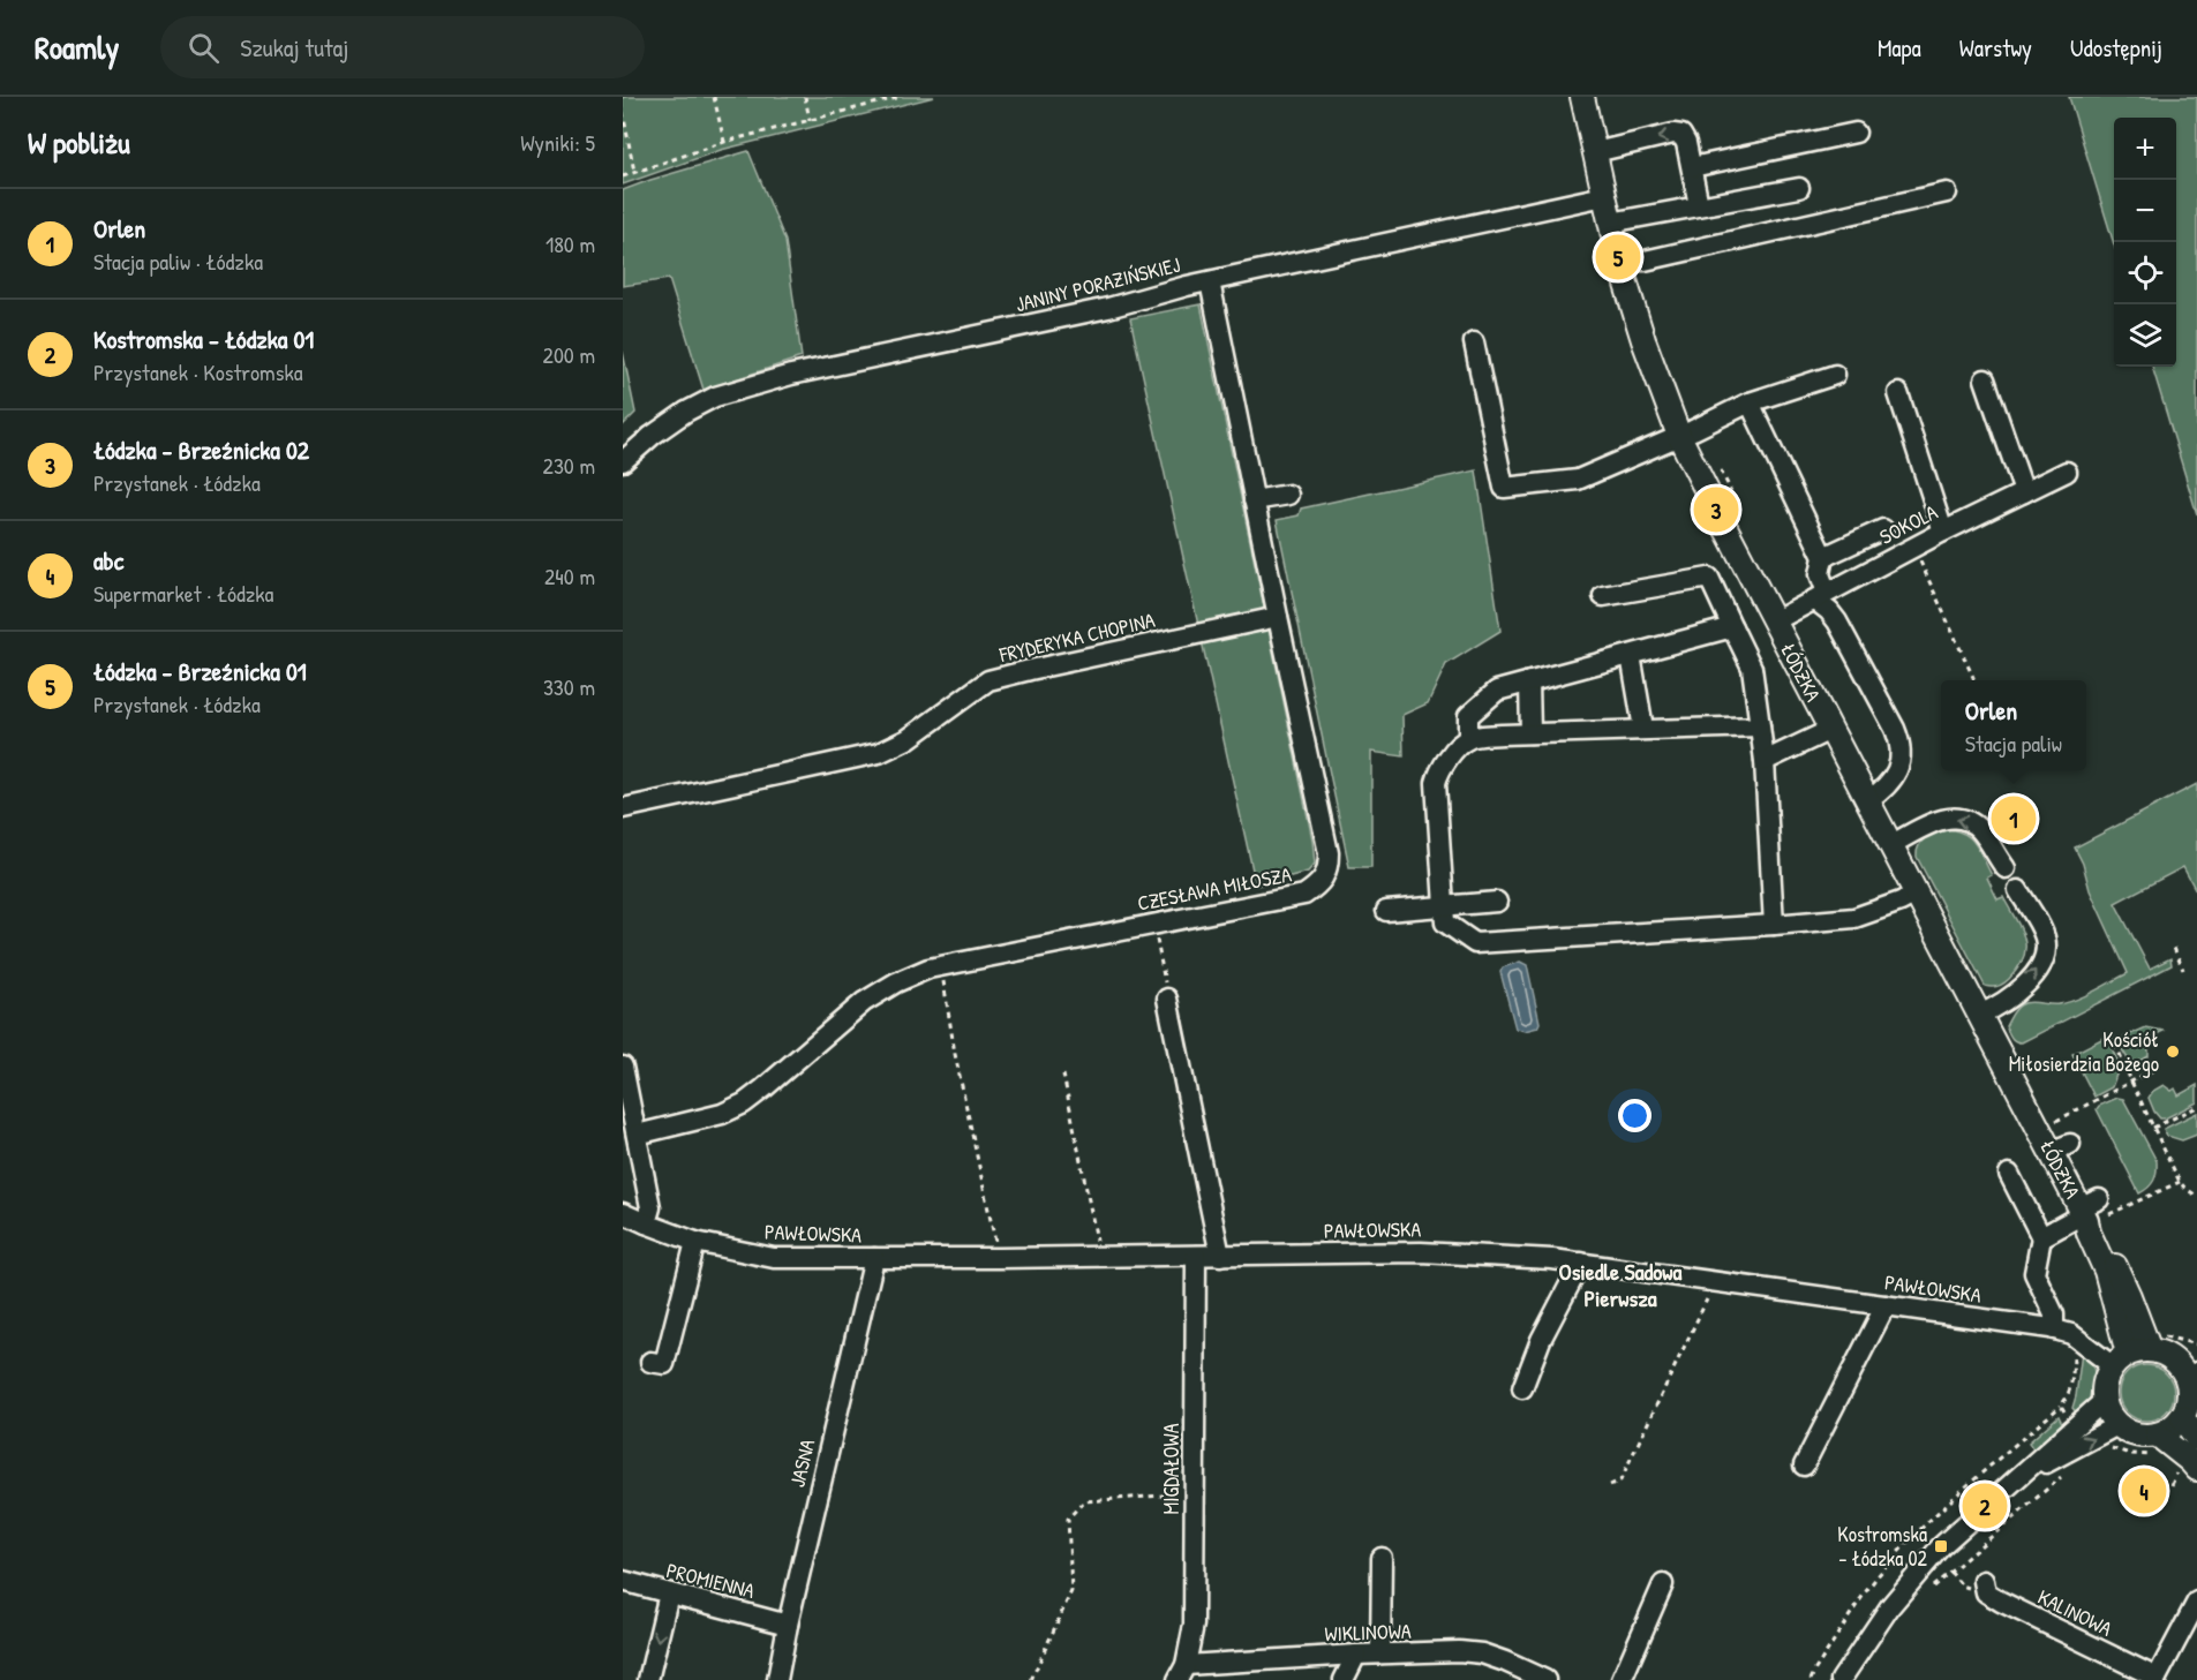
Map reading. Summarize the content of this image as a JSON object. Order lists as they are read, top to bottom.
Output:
{
  "streets": {
    "main road": ["ŁÓDZKA"],
    "street": [
      "JANINY PORAZIŃSKIEJ",
      "SOKOLA",
      "FRYDERYKA CHOPINA",
      "CZESŁAWA MIŁOSZA",
      "PAWŁOWSKA",
      "JASNA",
      "MIGDAŁOWA",
      "PROMIENNA",
      "KALINOWA",
      "WIKLINOWA"
    ]
  },
  "crossings": [
    ["JANINY PORAZIŃSKIEJ", "ŁÓDZKA"],
    ["JANINY PORAZIŃSKIEJ", "CZESŁAWA MIŁOSZA"],
    ["SOKOLA", "ŁÓDZKA"],
    ["FRYDERYKA CHOPINA", "CZESŁAWA MIŁOSZA"],
    ["ŁÓDZKA", "PAWŁOWSKA"],
    ["PAWŁOWSKA", "JASNA"],
    ["PAWŁOWSKA", "MIGDAŁOWA"],
    ["JASNA", "PROMIENNA"],
    ["MIGDAŁOWA", "WIKLINOWA"]
  ],
  "districts": ["Osiedle Sadowa Pierwsza"],
  "places": {
    "other": ["Kościół Miłosierdzia Bożego"],
    "transit": ["Kostromska - Łódzka 02"]
  },
  "page": {
    "header": "Roamly",
    "search": "Szukaj tutaj",
    "nav": ["Mapa", "Warstwy", "Udostępnij"],
    "heading": ["W pobliżu", "Wyniki: 5"],
    "map_buttons": ["+", "−"],
    "list": [
      {
        "mark": "1",
        "name": "Orlen",
        "note": "Stacja paliw · Łódzka",
        "value": "180 m"
      },
      {
        "mark": "2",
        "name": "Kostromska - Łódzka 01",
        "note": "Przystanek · Kostromska",
        "value": "200 m"
      },
      {
        "mark": "3",
        "name": "Łódzka - Brzeźnicka 02",
        "note": "Przystanek · Łódzka",
        "value": "230 m"
      },
      {
        "mark": "4",
        "name": "abc",
        "note": "Supermarket · Łódzka",
        "value": "240 m"
      },
      {
        "mark": "5",
        "name": "Łódzka - Brzeźnicka 01",
        "note": "Przystanek · Łódzka",
        "value": "330 m"
      }
    ],
    "pins": [
      "5",
      "3",
      "1",
      "4",
      "2"
    ],
    "popup": ["Orlen", "Stacja paliw"]
  }
}
